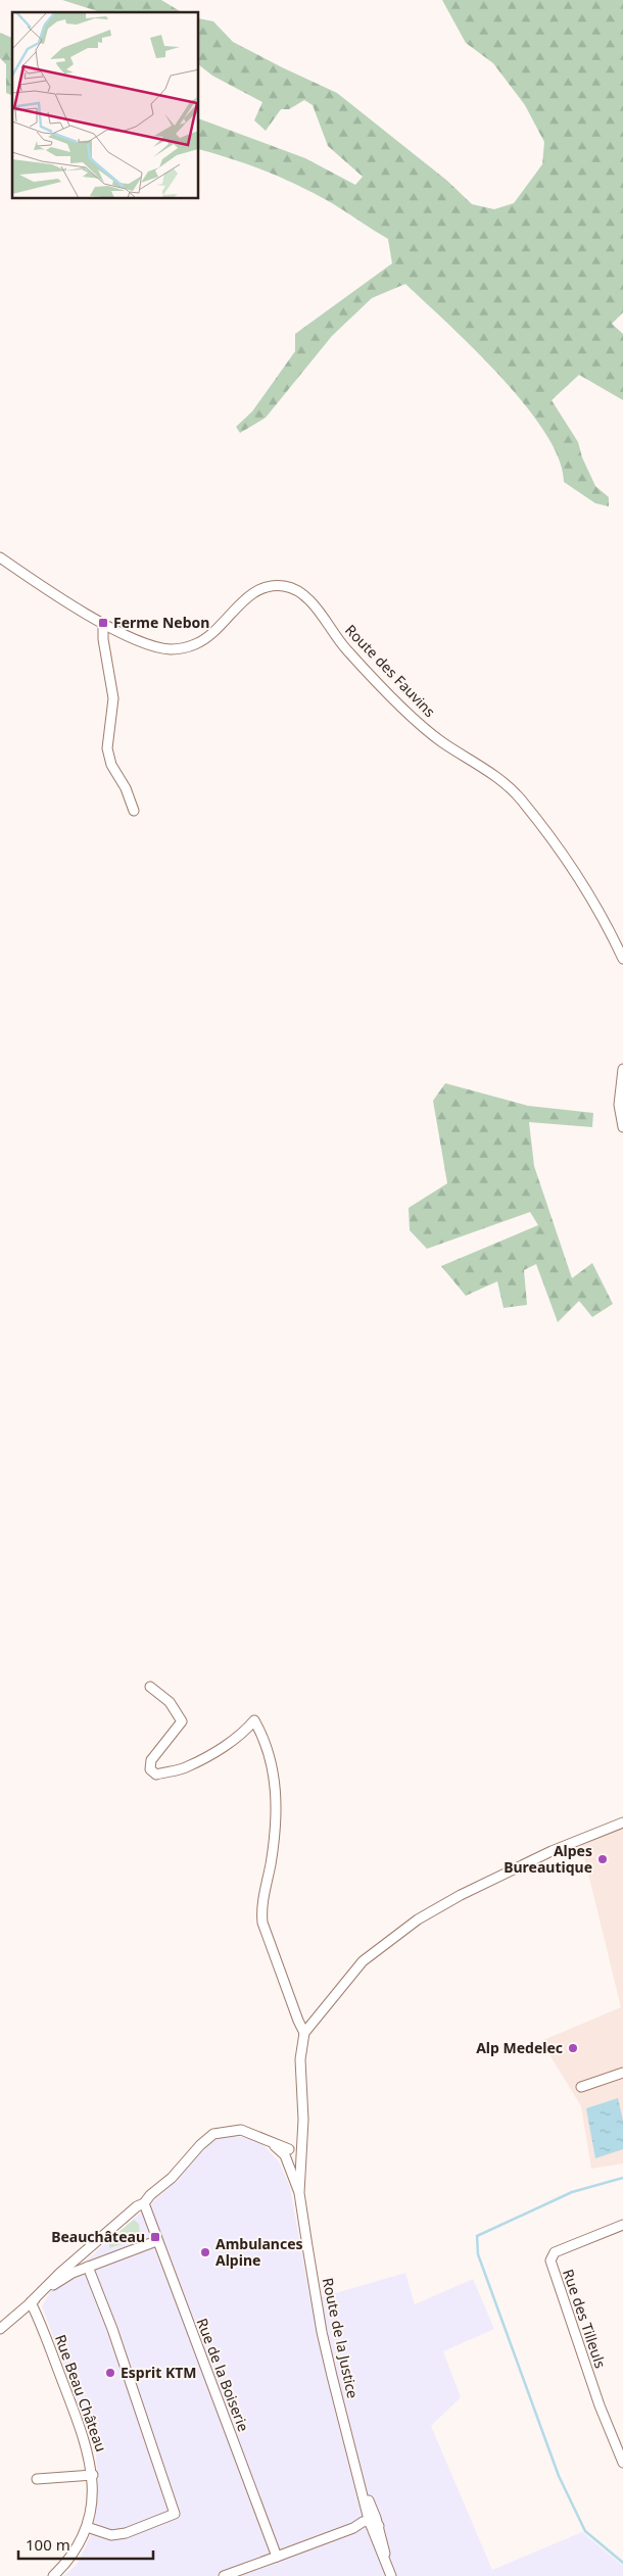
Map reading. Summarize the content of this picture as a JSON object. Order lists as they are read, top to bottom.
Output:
{
  "streets": {
    "street": [
      "Route des Fauvins",
      "Rue des Tilleuls",
      "Route de la Justice",
      "Rue de la Boiserie",
      "Rue Beau Château"
    ]
  },
  "places": {
    "transit": ["Ferme Nebon", "Beauchâteau"],
    "other": [
      "Alpes Bureautique",
      "Alp Medelec",
      "Ambulances Alpine",
      "Esprit KTM"
    ]
  },
  "scale_bar": "100 m"
}
